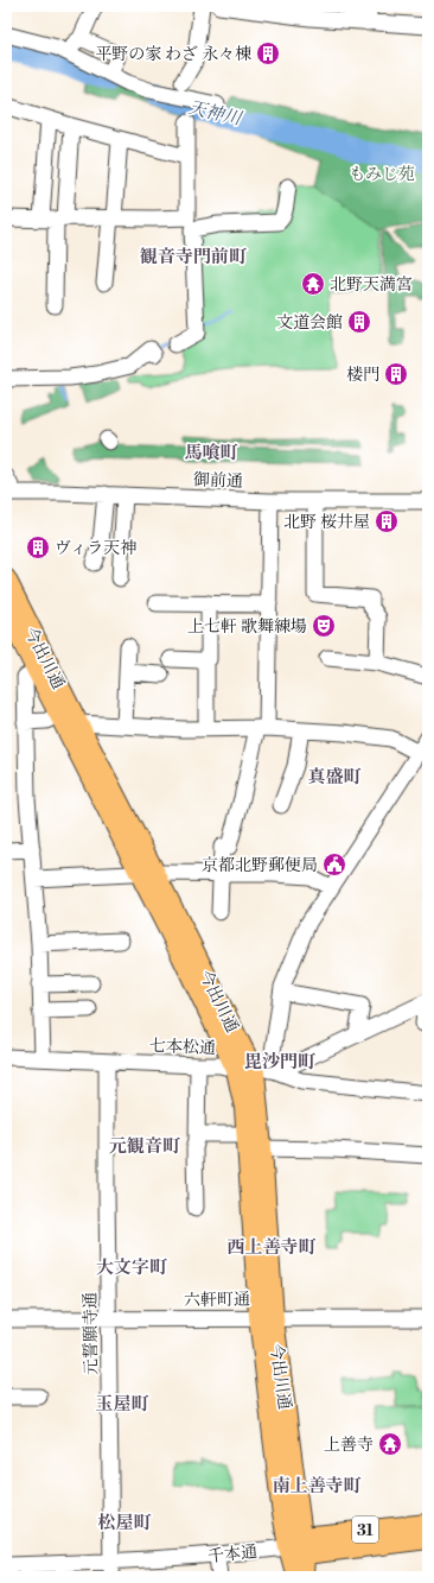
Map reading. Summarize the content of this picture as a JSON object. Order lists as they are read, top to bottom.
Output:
{
  "streets": {
    "main road": ["今出川通", "31", "千本通"],
    "street": [
      "御前通",
      "七本松通",
      "六軒町通",
      "元誓願寺通"
    ]
  },
  "crossings": [
    ["今出川通", "七本松通"],
    ["今出川通", "六軒町通"],
    ["今出川通", "千本通"],
    ["七本松通", "元誓願寺通"],
    ["六軒町通", "元誓願寺通"],
    ["元誓願寺通", "千本通"]
  ],
  "districts": [
    "観音寺門前町",
    "馬喰町",
    "真盛町",
    "毘沙門町",
    "元観音町",
    "西上善寺町",
    "大文字町",
    "玉屋町",
    "南上善寺町",
    "松屋町"
  ],
  "water": ["天神川"],
  "parks": ["もみじ苑"],
  "places": {
    "building": [
      "平野の家 わざ 永々棟",
      "文道会館",
      "楼門",
      "北野 桜井屋",
      "ヴィラ天神"
    ],
    "temple": ["北野天満宮", "上善寺"],
    "theatre": ["上七軒 歌舞練場"],
    "public building": ["京都北野郵便局"]
  }
}
